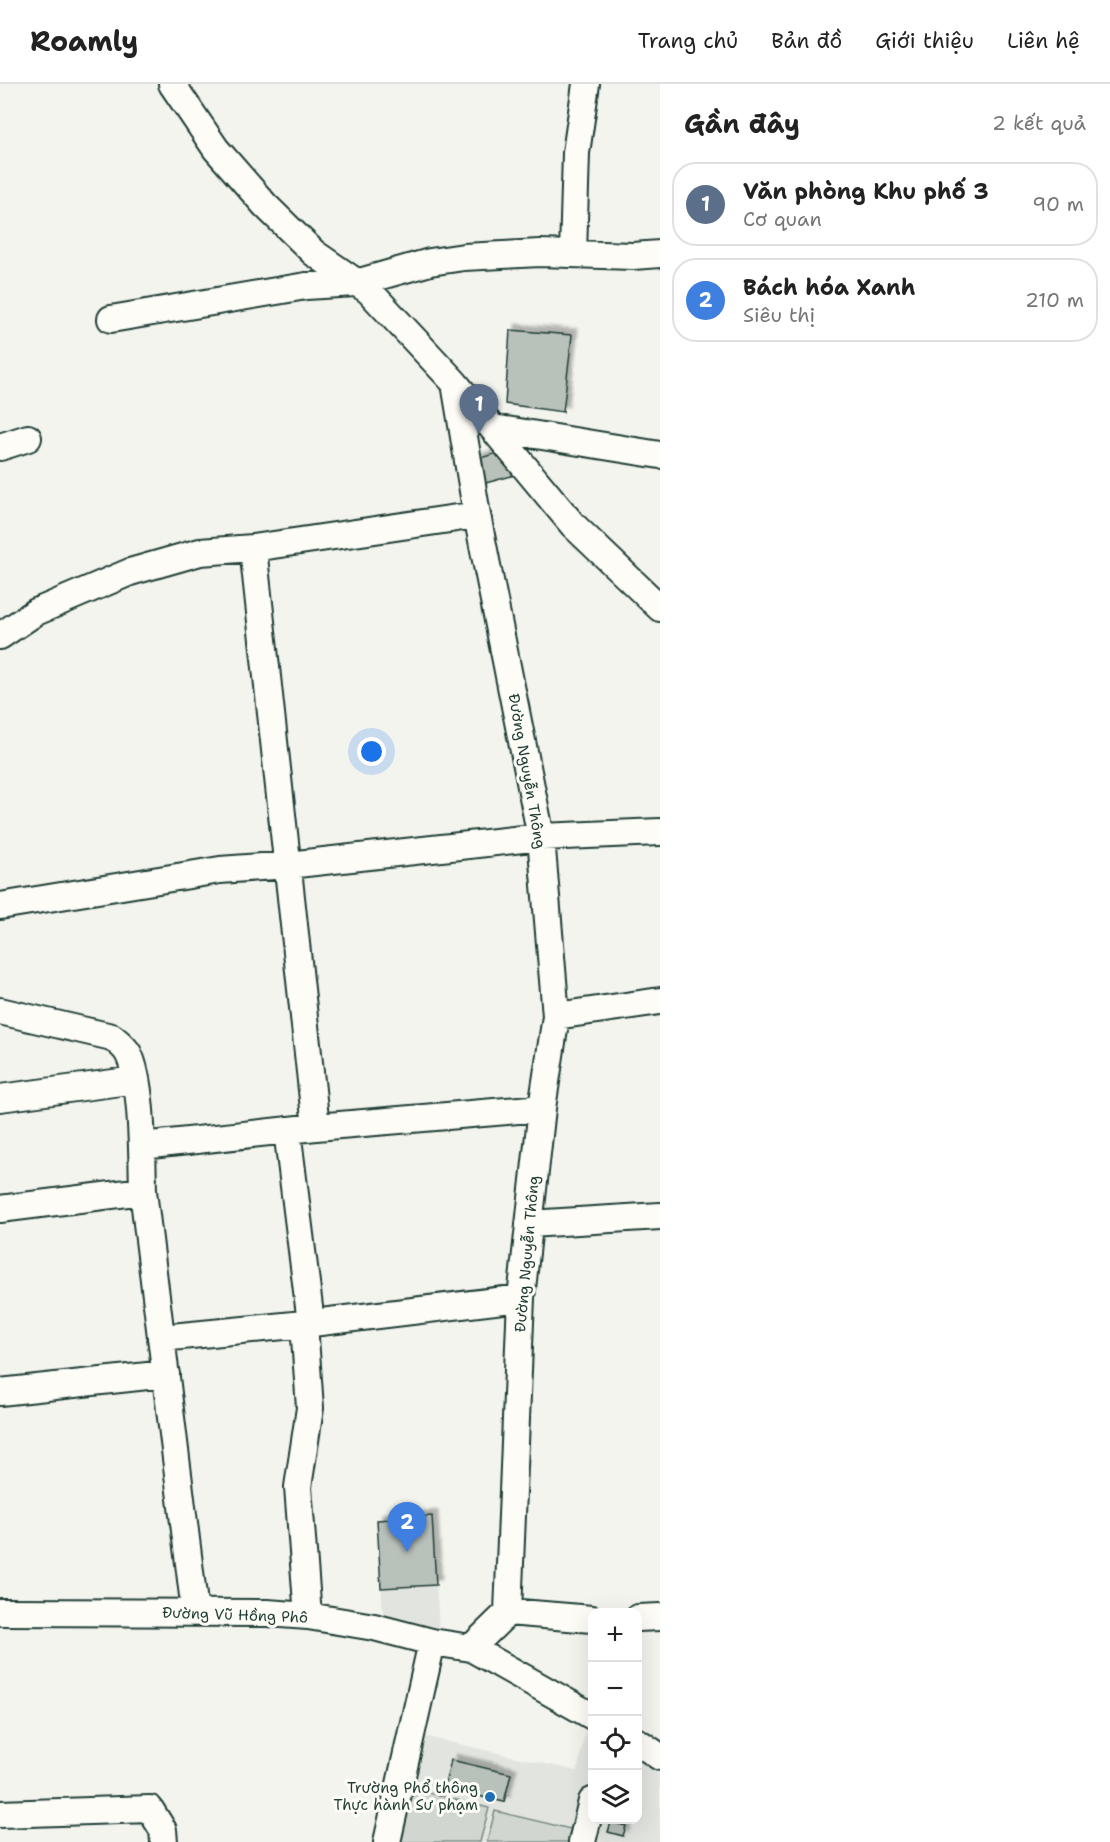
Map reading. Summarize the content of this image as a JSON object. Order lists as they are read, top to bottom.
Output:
{
  "streets": {
    "street": ["Đường Nguyễn Thông", "Đường Vũ Hồng Phô"]
  },
  "places": ["Trường Phổ thông Thực hành Sư phạm"],
  "page": {
    "header": "Roamly",
    "nav": [
      "Trang chủ",
      "Bản đồ",
      "Giới thiệu",
      "Liên hệ"
    ],
    "heading": ["Gần đây", "2 kết quả"],
    "list": [
      {
        "mark": "1",
        "name": "Văn phòng Khu phố 3",
        "note": "Cơ quan",
        "value": "90 m"
      },
      {
        "mark": "2",
        "name": "Bách hóa Xanh",
        "note": "Siêu thị",
        "value": "210 m"
      }
    ],
    "pins": ["1", "2"],
    "map_buttons": ["+", "−"]
  }
}
